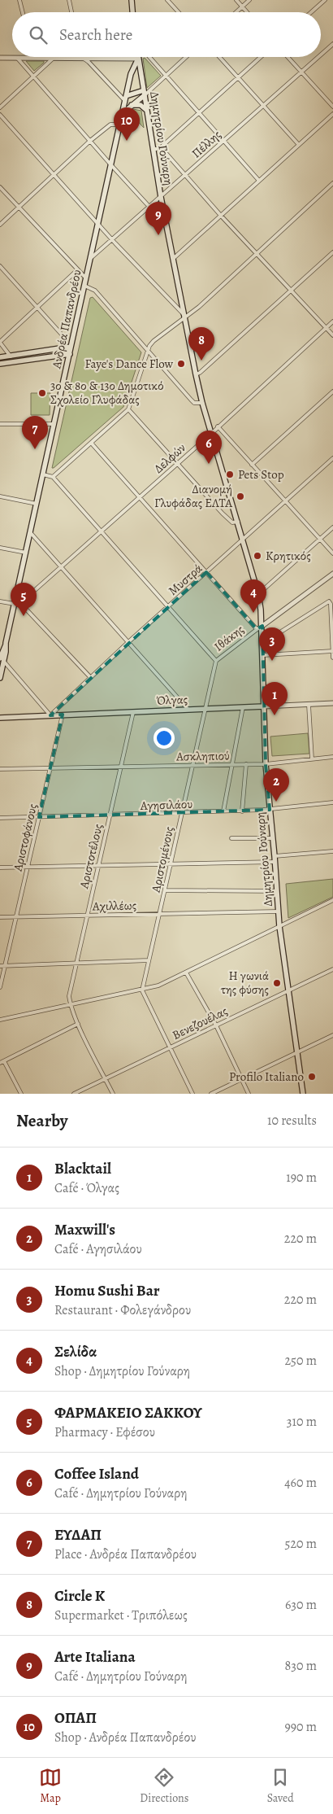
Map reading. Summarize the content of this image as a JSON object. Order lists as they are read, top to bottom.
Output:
{
  "streets": {
    "main road": ["Δημητρίου Γούναρη", "Ανδρέα Παπανδρέου", "Όλγας"],
    "street": [
      "Πέλλης",
      "Δελφών",
      "Μυστρά",
      "Ιθάκης",
      "Ασκληπιού",
      "Αγησιλάου",
      "Αριστοφάνους",
      "Αριστοτέλους",
      "Αριστομένους",
      "Αχιλλέως",
      "Βενεζουέλας"
    ]
  },
  "crossings": [
    ["Δημητρίου Γούναρη", "Πέλλης"],
    ["Δημητρίου Γούναρη", "Ανδρέα Παπανδρέου"],
    ["Δημητρίου Γούναρη", "Δελφών"],
    ["Δημητρίου Γούναρη", "Μυστρά"],
    ["Δημητρίου Γούναρη", "Ιθάκης"],
    ["Δημητρίου Γούναρη", "Όλγας"],
    ["Δημητρίου Γούναρη", "Ασκληπιού"],
    ["Δημητρίου Γούναρη", "Αγησιλάου"],
    ["Δημητρίου Γούναρη", "Αχιλλέως"],
    ["Δημητρίου Γούναρη", "Βενεζουέλας"],
    ["Πέλλης", "Ανδρέα Παπανδρέου"],
    ["Μυστρά", "Όλγας"],
    ["Ιθάκης", "Όλγας"],
    ["Ιθάκης", "Αριστομένους"],
    ["Όλγας", "Αριστοφάνους"],
    ["Όλγας", "Αριστοτέλους"],
    ["Όλγας", "Αριστομένους"],
    ["Ασκληπιού", "Αριστοφάνους"],
    ["Ασκληπιού", "Αριστοτέλους"],
    ["Ασκληπιού", "Αριστομένους"],
    ["Αγησιλάου", "Αριστοφάνους"],
    ["Αγησιλάου", "Αριστοτέλους"],
    ["Αγησιλάου", "Αριστομένους"],
    ["Αριστοφάνους", "Αχιλλέως"],
    ["Αριστοτέλους", "Αχιλλέως"],
    ["Αριστομένους", "Αχιλλέως"]
  ],
  "places": [
    "Faye's Dance Flow",
    "3ο & 8ο & 13ο Δημοτικό Σχολείο Γλυφάδας",
    "Pets Stop",
    "Διανομή Γλυφάδας ΕΛΤΑ",
    "Κρητικός",
    "Η γωνιά της φύσης",
    "Profilo Italiano"
  ],
  "page": {
    "search": "Search here",
    "pins": [
      "10",
      "9",
      "8",
      "7",
      "6",
      "4",
      "5",
      "3",
      "1",
      "2"
    ],
    "heading": ["Nearby", "10 results"],
    "list": [
      {
        "mark": "1",
        "name": "Blacktail",
        "note": "Café · Όλγας",
        "value": "190 m"
      },
      {
        "mark": "2",
        "name": "Maxwill's",
        "note": "Café · Αγησιλάου",
        "value": "220 m"
      },
      {
        "mark": "3",
        "name": "Homu Sushi Bar",
        "note": "Restaurant · Φολεγάνδρου",
        "value": "220 m"
      },
      {
        "mark": "4",
        "name": "Σελίδα",
        "note": "Shop · Δημητρίου Γούναρη",
        "value": "250 m"
      },
      {
        "mark": "5",
        "name": "ΦΑΡΜΑΚΕΙΟ ΣΑΚΚΟΥ",
        "note": "Pharmacy · Εφέσου",
        "value": "310 m"
      },
      {
        "mark": "6",
        "name": "Coffee Island",
        "note": "Café · Δημητρίου Γούναρη",
        "value": "460 m"
      },
      {
        "mark": "7",
        "name": "ΕΥΔΑΠ",
        "note": "Place · Ανδρέα Παπανδρέου",
        "value": "520 m"
      },
      {
        "mark": "8",
        "name": "Circle K",
        "note": "Supermarket · Τριπόλεως",
        "value": "630 m"
      },
      {
        "mark": "9",
        "name": "Arte Italiana",
        "note": "Café · Δημητρίου Γούναρη",
        "value": "830 m"
      },
      {
        "mark": "10",
        "name": "ΟΠΑΠ",
        "note": "Shop · Ανδρέα Παπανδρέου",
        "value": "990 m"
      }
    ],
    "nav": ["Map", "Directions", "Saved"]
  }
}
